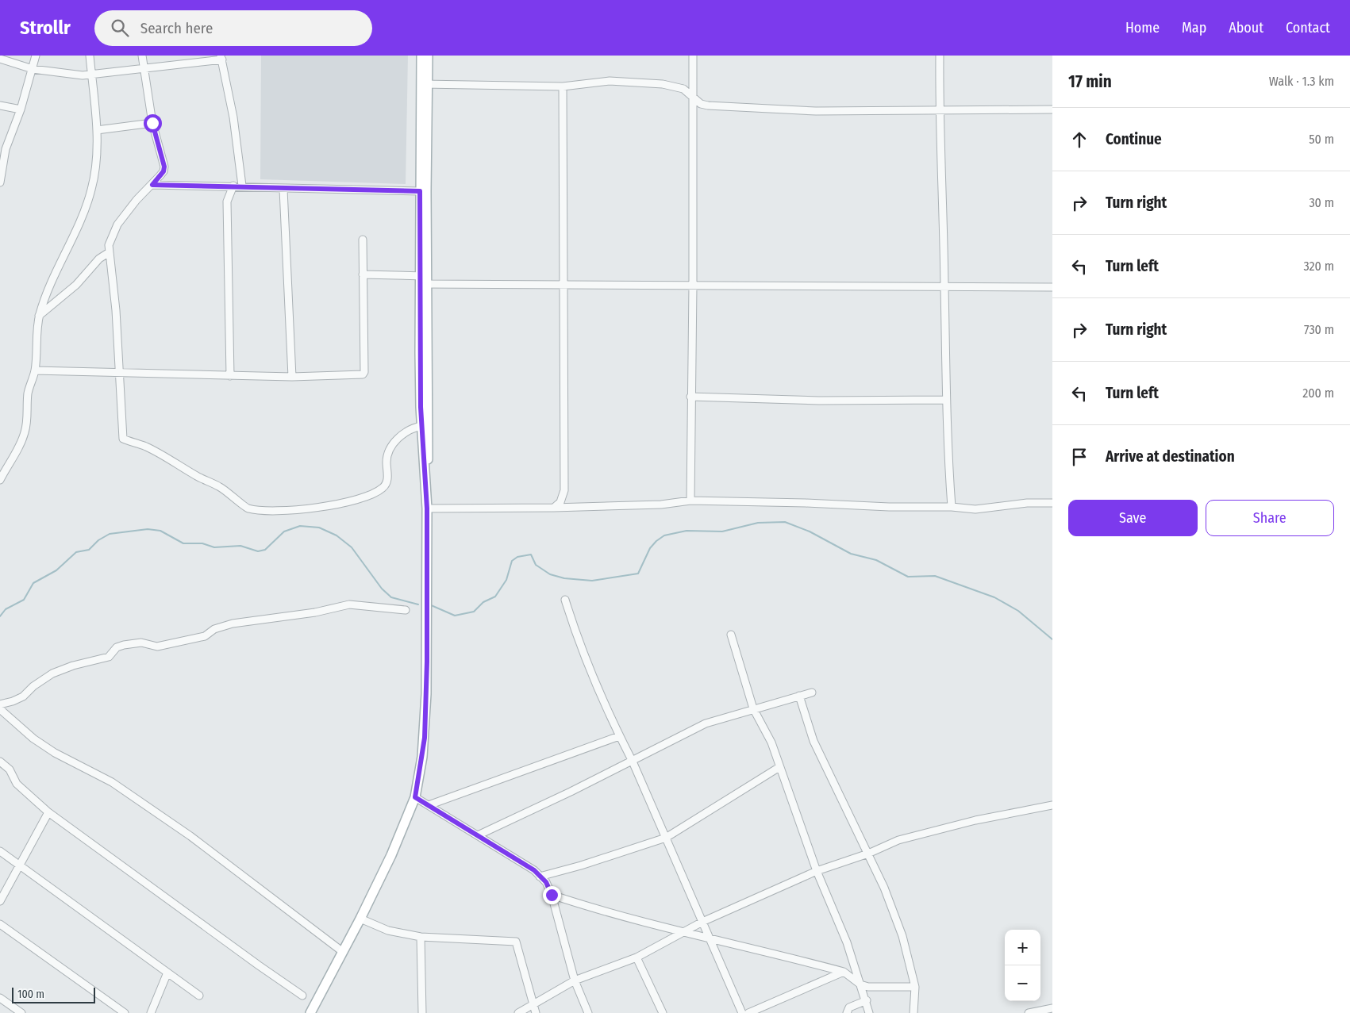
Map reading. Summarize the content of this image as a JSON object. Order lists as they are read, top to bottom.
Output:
{
  "scale_bar": "100 m",
  "page": {
    "header": "Strollr",
    "search": "Search here",
    "nav": [
      "Home",
      "Map",
      "About",
      "Contact"
    ],
    "heading": ["17 min", "Walk · 1.3 km"],
    "list": [
      ["Continue", "50 m"],
      ["Turn right", "30 m"],
      ["Turn left", "320 m"],
      ["Turn right", "730 m"],
      ["Turn left", "200 m"],
      "Arrive at destination"
    ],
    "buttons": ["Save", "Share"],
    "map_buttons": ["+", "−"],
    "scale": "100 m"
  }
}
